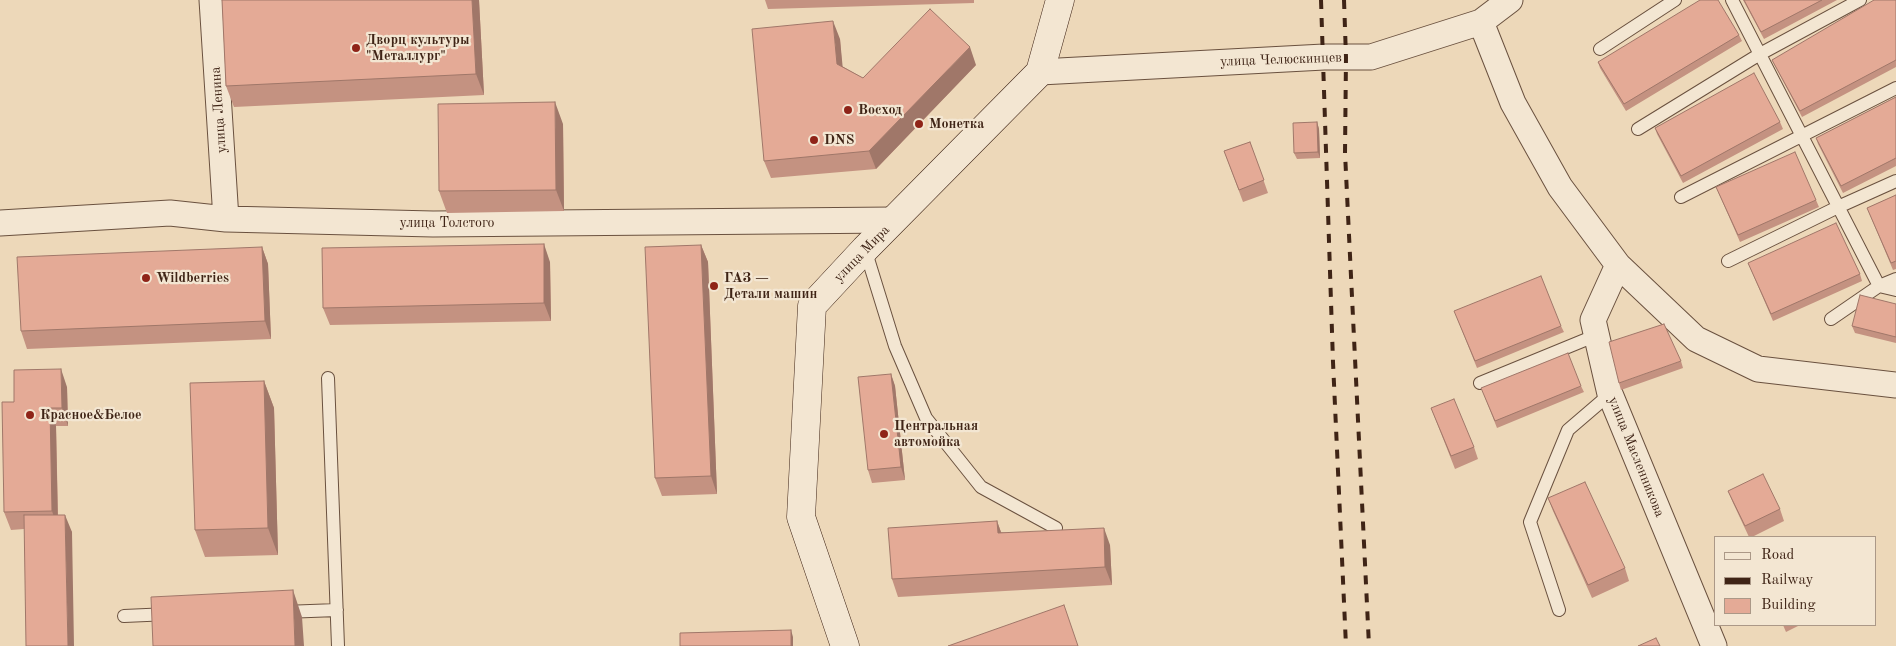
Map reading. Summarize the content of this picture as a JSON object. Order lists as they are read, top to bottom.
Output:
{
  "streets": {
    "street": [
      "улица Челюскинцев",
      "улица Ленина",
      "улица Толстого",
      "улица Мира",
      "улица Масленникова"
    ]
  },
  "crossings": [
    ["улица Челюскинцев", "улица Мира"],
    ["улица Ленина", "улица Толстого"],
    ["улица Толстого", "улица Мира"]
  ],
  "places": [
    "Дворц культуры \"Металлург\"",
    "Восход",
    "Монетка",
    "DNS",
    "Wildberries",
    "ГАЗ — Детали машин",
    "Красное&Белое",
    "Центральная автомойка"
  ],
  "legend": ["Road", "Railway", "Building"]
}
